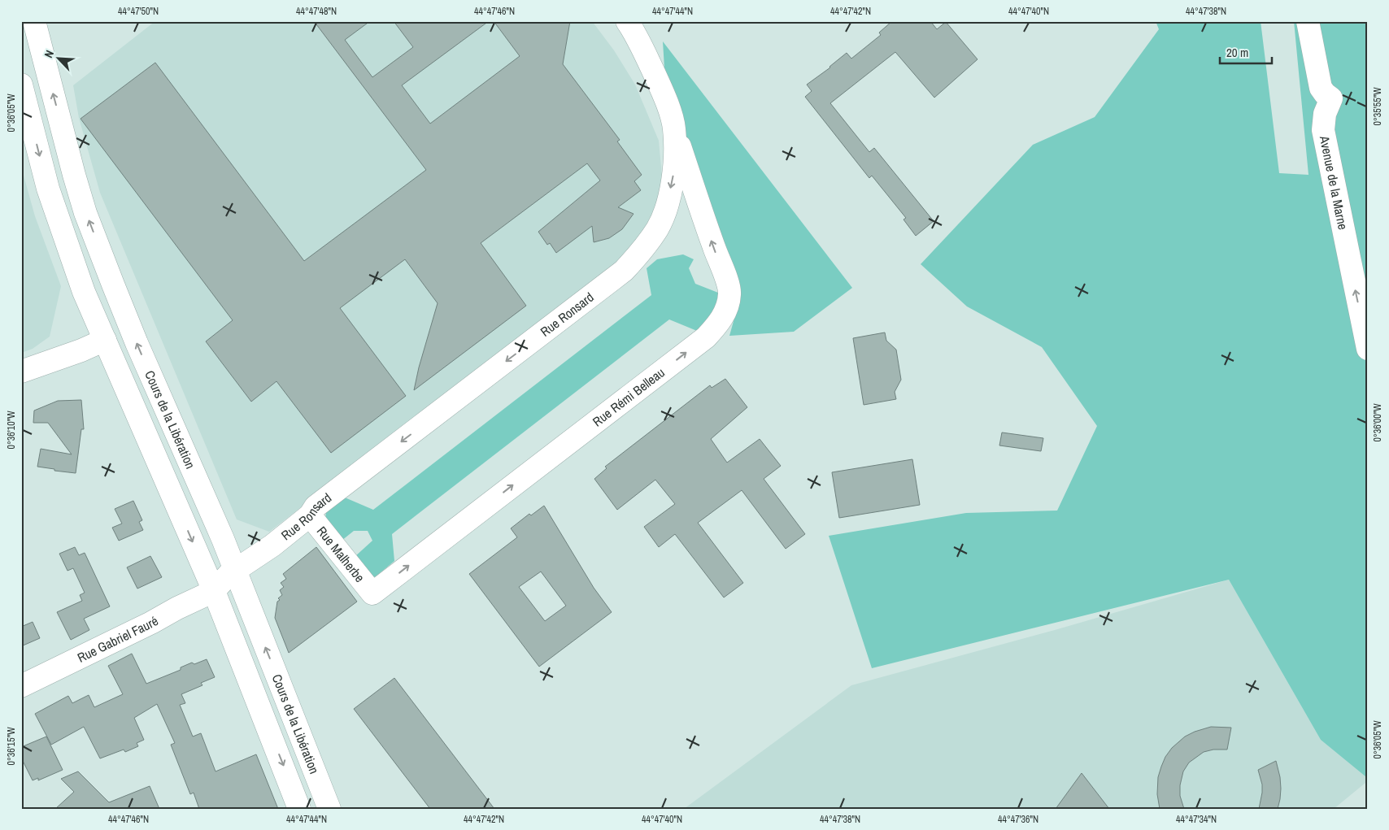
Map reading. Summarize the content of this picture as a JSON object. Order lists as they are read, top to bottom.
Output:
{
  "streets": {
    "street": [
      "Avenue de la Marne",
      "Rue Ronsard",
      "Rue Rémi Belleau",
      "Cours de la Libération",
      "Rue Malherbe",
      "Rue Gabriel Fauré"
    ]
  },
  "crossings": [
    ["Rue Ronsard", "Rue Rémi Belleau"],
    ["Rue Ronsard", "Cours de la Libération"],
    ["Rue Ronsard", "Rue Malherbe"],
    ["Rue Rémi Belleau", "Rue Malherbe"],
    ["Cours de la Libération", "Rue Gabriel Fauré"]
  ],
  "one_way": ["Avenue de la Marne", "Rue Ronsard", "Rue Rémi Belleau"],
  "scale_bar": "20 m",
  "north": "top left",
  "coordinates": [
    "44°47'50\"N",
    "44°47'48\"N",
    "44°47'46\"N",
    "44°47'44\"N",
    "44°47'42\"N",
    "44°47'40\"N",
    "44°47'38\"N",
    "0°35'55\"W",
    "0°36'05\"W",
    "0°36'00\"W",
    "0°36'10\"W",
    "0°36'15\"W",
    "44°47'36\"N",
    "44°47'34\"N"
  ]
}
